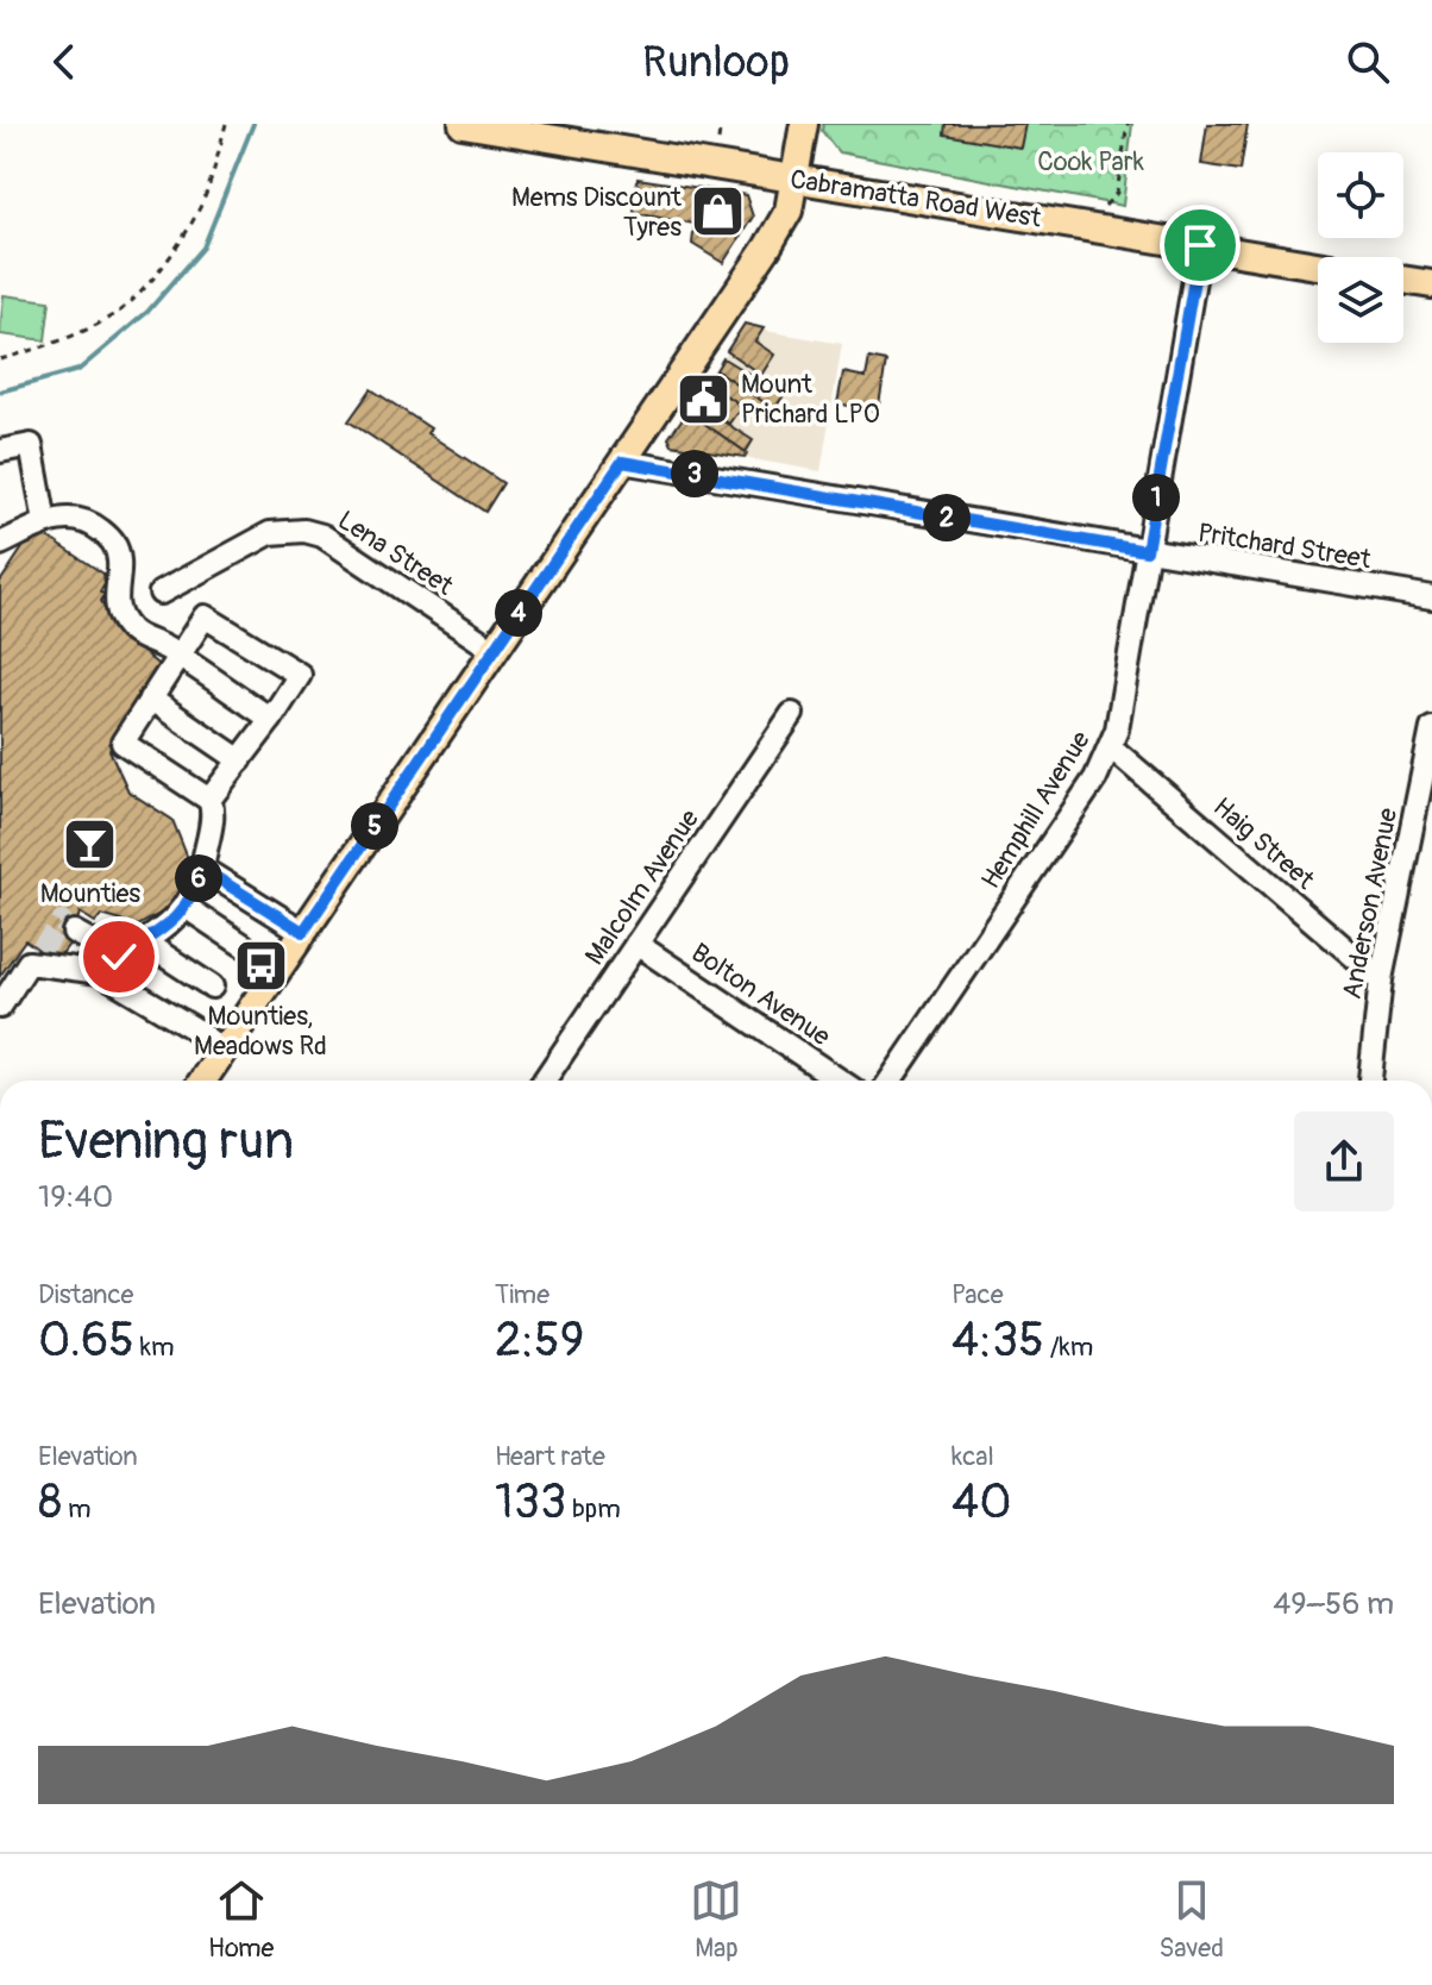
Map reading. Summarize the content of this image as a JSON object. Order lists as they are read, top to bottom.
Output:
{
  "streets": {
    "main road": ["Cabramatta Road West"],
    "street": [
      "Pritchard Street",
      "Lena Street",
      "Hemphill Avenue",
      "Haig Street",
      "Malcolm Avenue",
      "Anderson Avenue",
      "Bolton Avenue"
    ]
  },
  "crossings": [
    ["Cabramatta Road West", "Hemphill Avenue"],
    ["Pritchard Street", "Hemphill Avenue"],
    ["Hemphill Avenue", "Haig Street"],
    ["Haig Street", "Anderson Avenue"],
    ["Malcolm Avenue", "Bolton Avenue"]
  ],
  "parks": ["Cook Park"],
  "places": {
    "shop": ["Mems Discount Tyres"],
    "public building": ["Mount Prichard LPO"],
    "bar": ["Mounties"],
    "bus stop": ["Mounties, Meadows Rd"]
  },
  "page": {
    "header": "Runloop",
    "pins": [
      "3",
      "1",
      "2",
      "4",
      "5",
      "6"
    ],
    "heading": ["Evening run", "19:40"],
    "stats": [
      ["Distance", "0.65 km"],
      ["Time", "2:59"],
      ["Pace", "4:35 /km"],
      ["Elevation", "8 m"],
      ["Heart rate", "133 bpm"],
      ["kcal", "40"]
    ],
    "chart": ["Elevation", "49–56 m"],
    "tabs": ["Home", "Map", "Saved"]
  }
}
